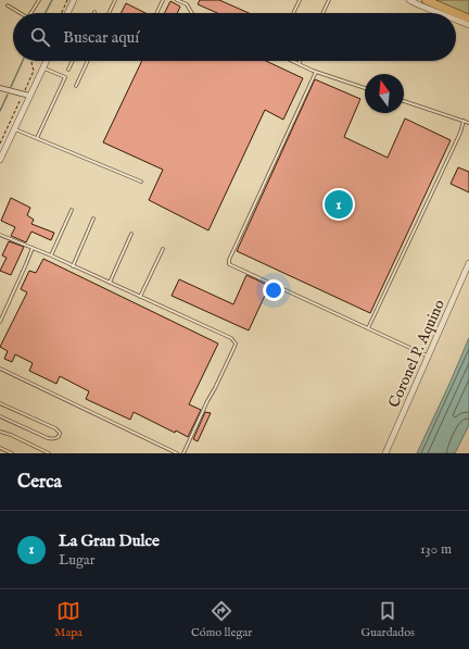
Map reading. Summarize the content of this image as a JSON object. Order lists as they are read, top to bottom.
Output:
{
  "streets": {
    "street": ["Coronel P. Aquino"]
  },
  "north": "top",
  "page": {
    "search": "Buscar aquí",
    "pins": "1",
    "heading": "Cerca",
    "list": [
      {
        "mark": "1",
        "name": "La Gran Dulce",
        "note": "Lugar",
        "value": "130 m"
      }
    ],
    "nav": ["Mapa", "Cómo llegar", "Guardados"]
  }
}
